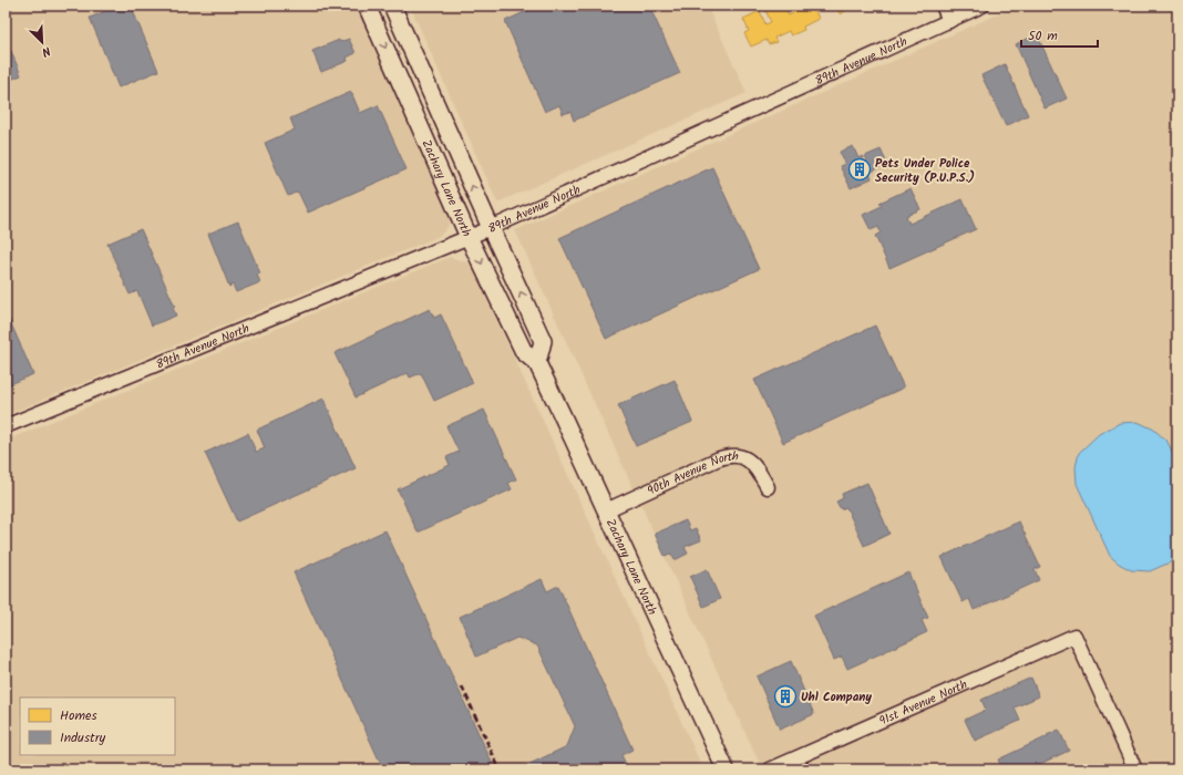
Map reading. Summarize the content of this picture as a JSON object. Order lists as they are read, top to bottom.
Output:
{
  "streets": {
    "main road": ["Zachary Lane North"],
    "street": ["89th Avenue North", "90th Avenue North", "91st Avenue North"]
  },
  "crossings": [
    ["89th Avenue North", "Zachary Lane North"],
    ["Zachary Lane North", "90th Avenue North"]
  ],
  "places": {
    "building": ["Pets Under Police Security (P.U.P.S.)", "Uhl Company"]
  },
  "legend": ["Homes", "Industry"],
  "scale_bar": "50 m",
  "north": "bottom right"
}
